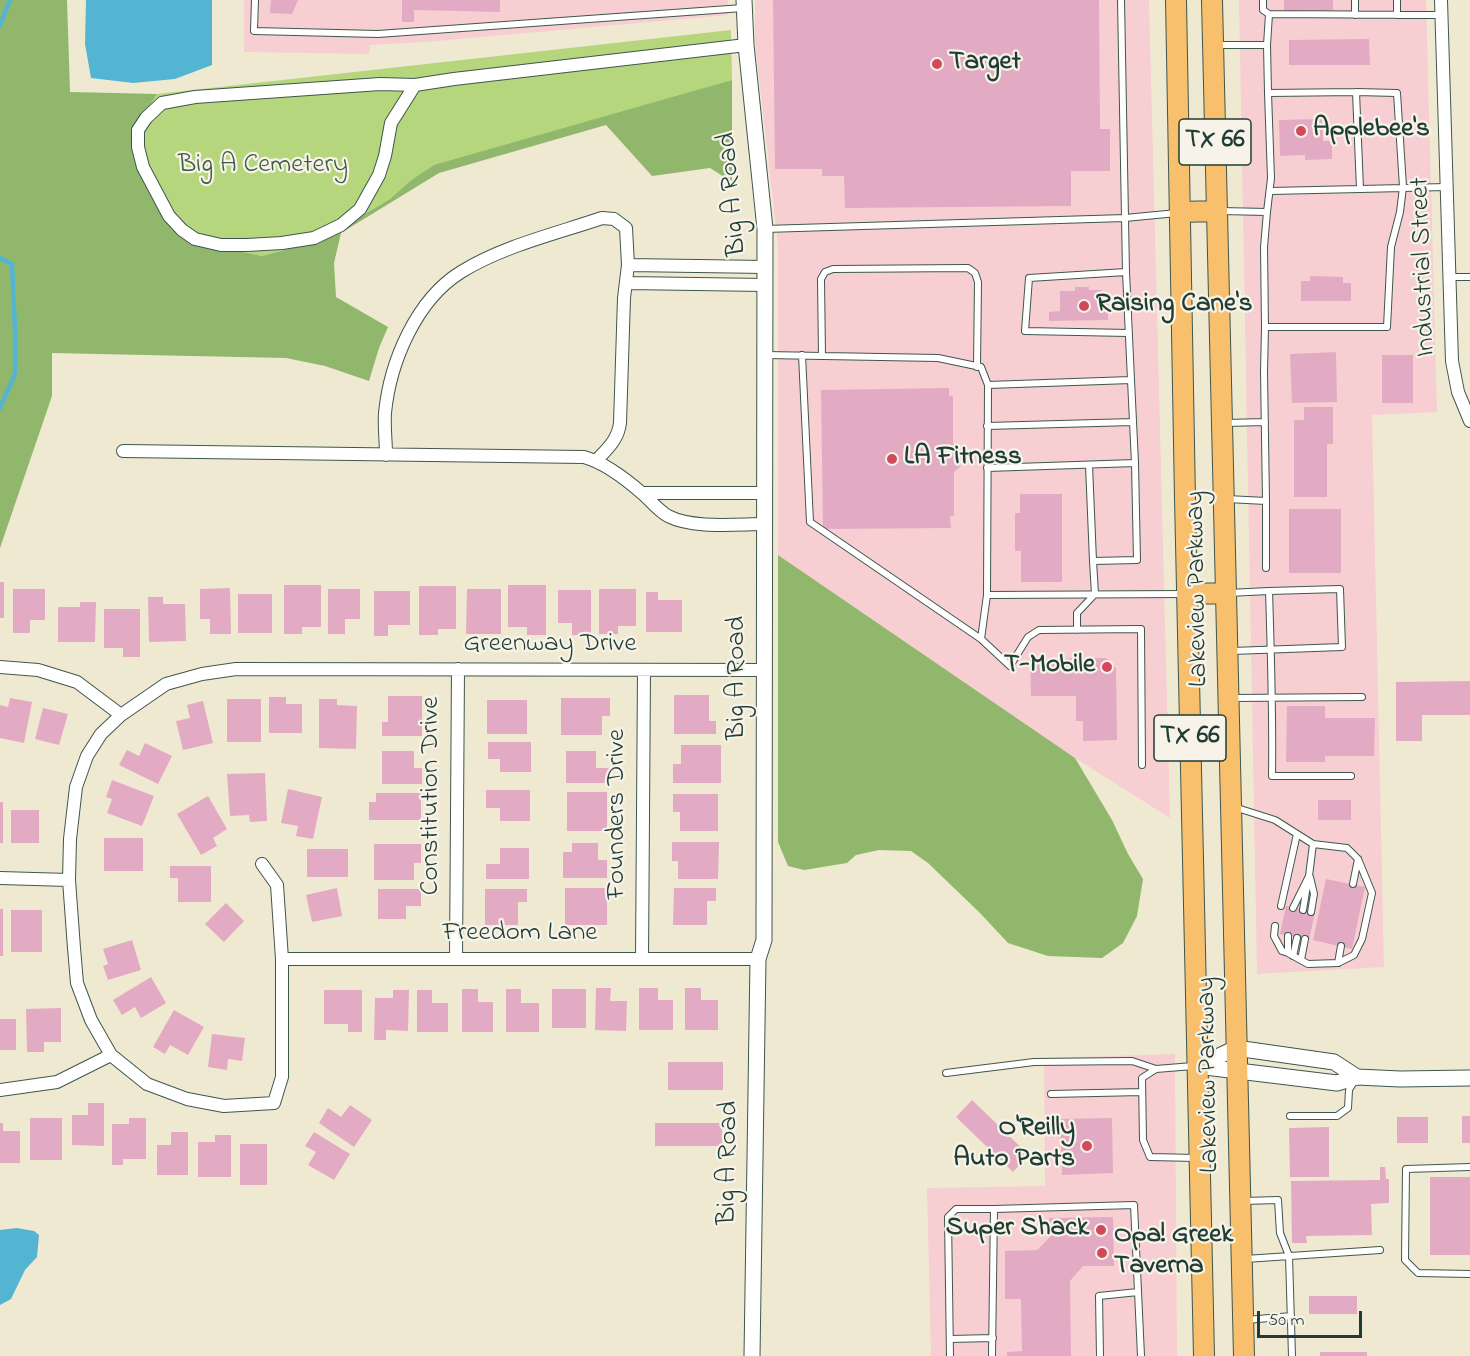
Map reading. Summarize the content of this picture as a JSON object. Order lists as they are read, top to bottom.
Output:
{
  "streets": {
    "main road": ["TX 66", "Lakeview Parkway"],
    "street": [
      "Big A Road",
      "Industrial Street",
      "Greenway Drive",
      "Constitution Drive",
      "Founders Drive",
      "Freedom Lane"
    ]
  },
  "crossings": [
    ["Big A Road", "Greenway Drive"],
    ["Big A Road", "Freedom Lane"],
    ["Greenway Drive", "Constitution Drive"],
    ["Greenway Drive", "Founders Drive"],
    ["Constitution Drive", "Freedom Lane"],
    ["Founders Drive", "Freedom Lane"]
  ],
  "parks": ["Big A Cemetery"],
  "places": [
    "Target",
    "Applebee's",
    "Raising Cane's",
    "LA Fitness",
    "T-Mobile",
    "O'Reilly Auto Parts",
    "Super Shack",
    "Opa! Greek Taverna"
  ],
  "scale_bar": "50 m"
}
